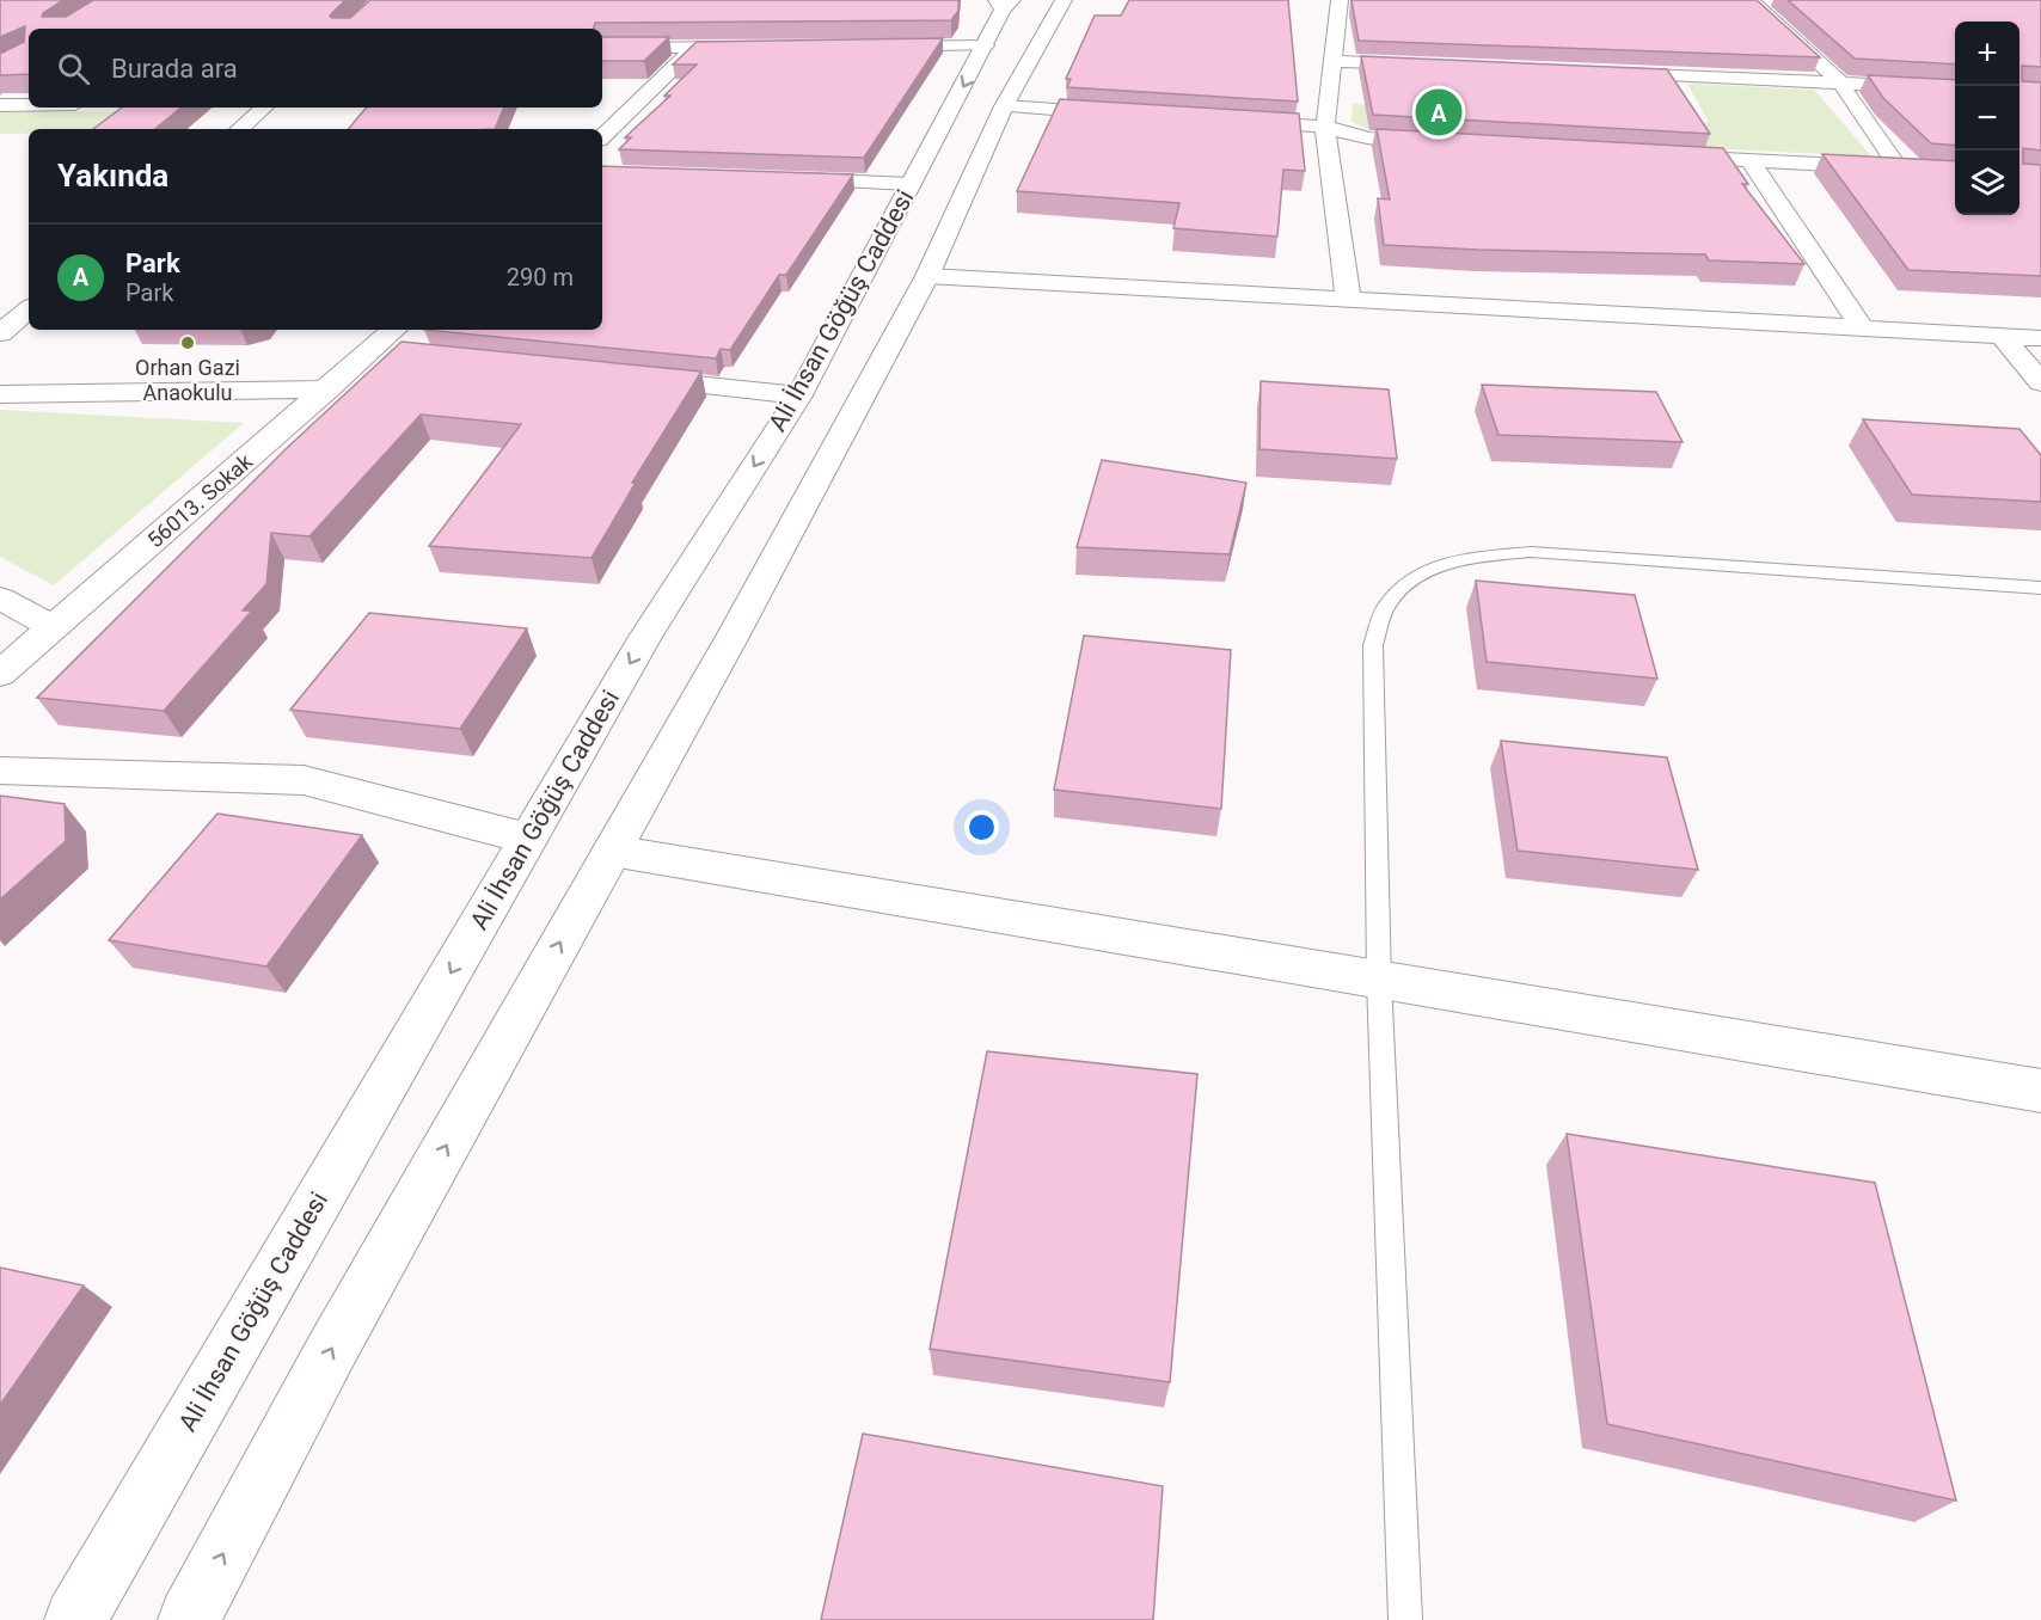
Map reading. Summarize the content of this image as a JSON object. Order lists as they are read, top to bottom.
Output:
{
  "streets": {
    "street": ["Ali İhsan Göğüş Caddesi", "56013. Sokak"]
  },
  "places": ["Orhan Gazi Anaokulu"],
  "page": {
    "map_buttons": ["+", "−"],
    "search": "Burada ara",
    "pins": "A",
    "heading": "Yakında",
    "list": [
      {
        "mark": "A",
        "name": "Park",
        "note": "Park",
        "value": "290 m"
      }
    ]
  }
}
